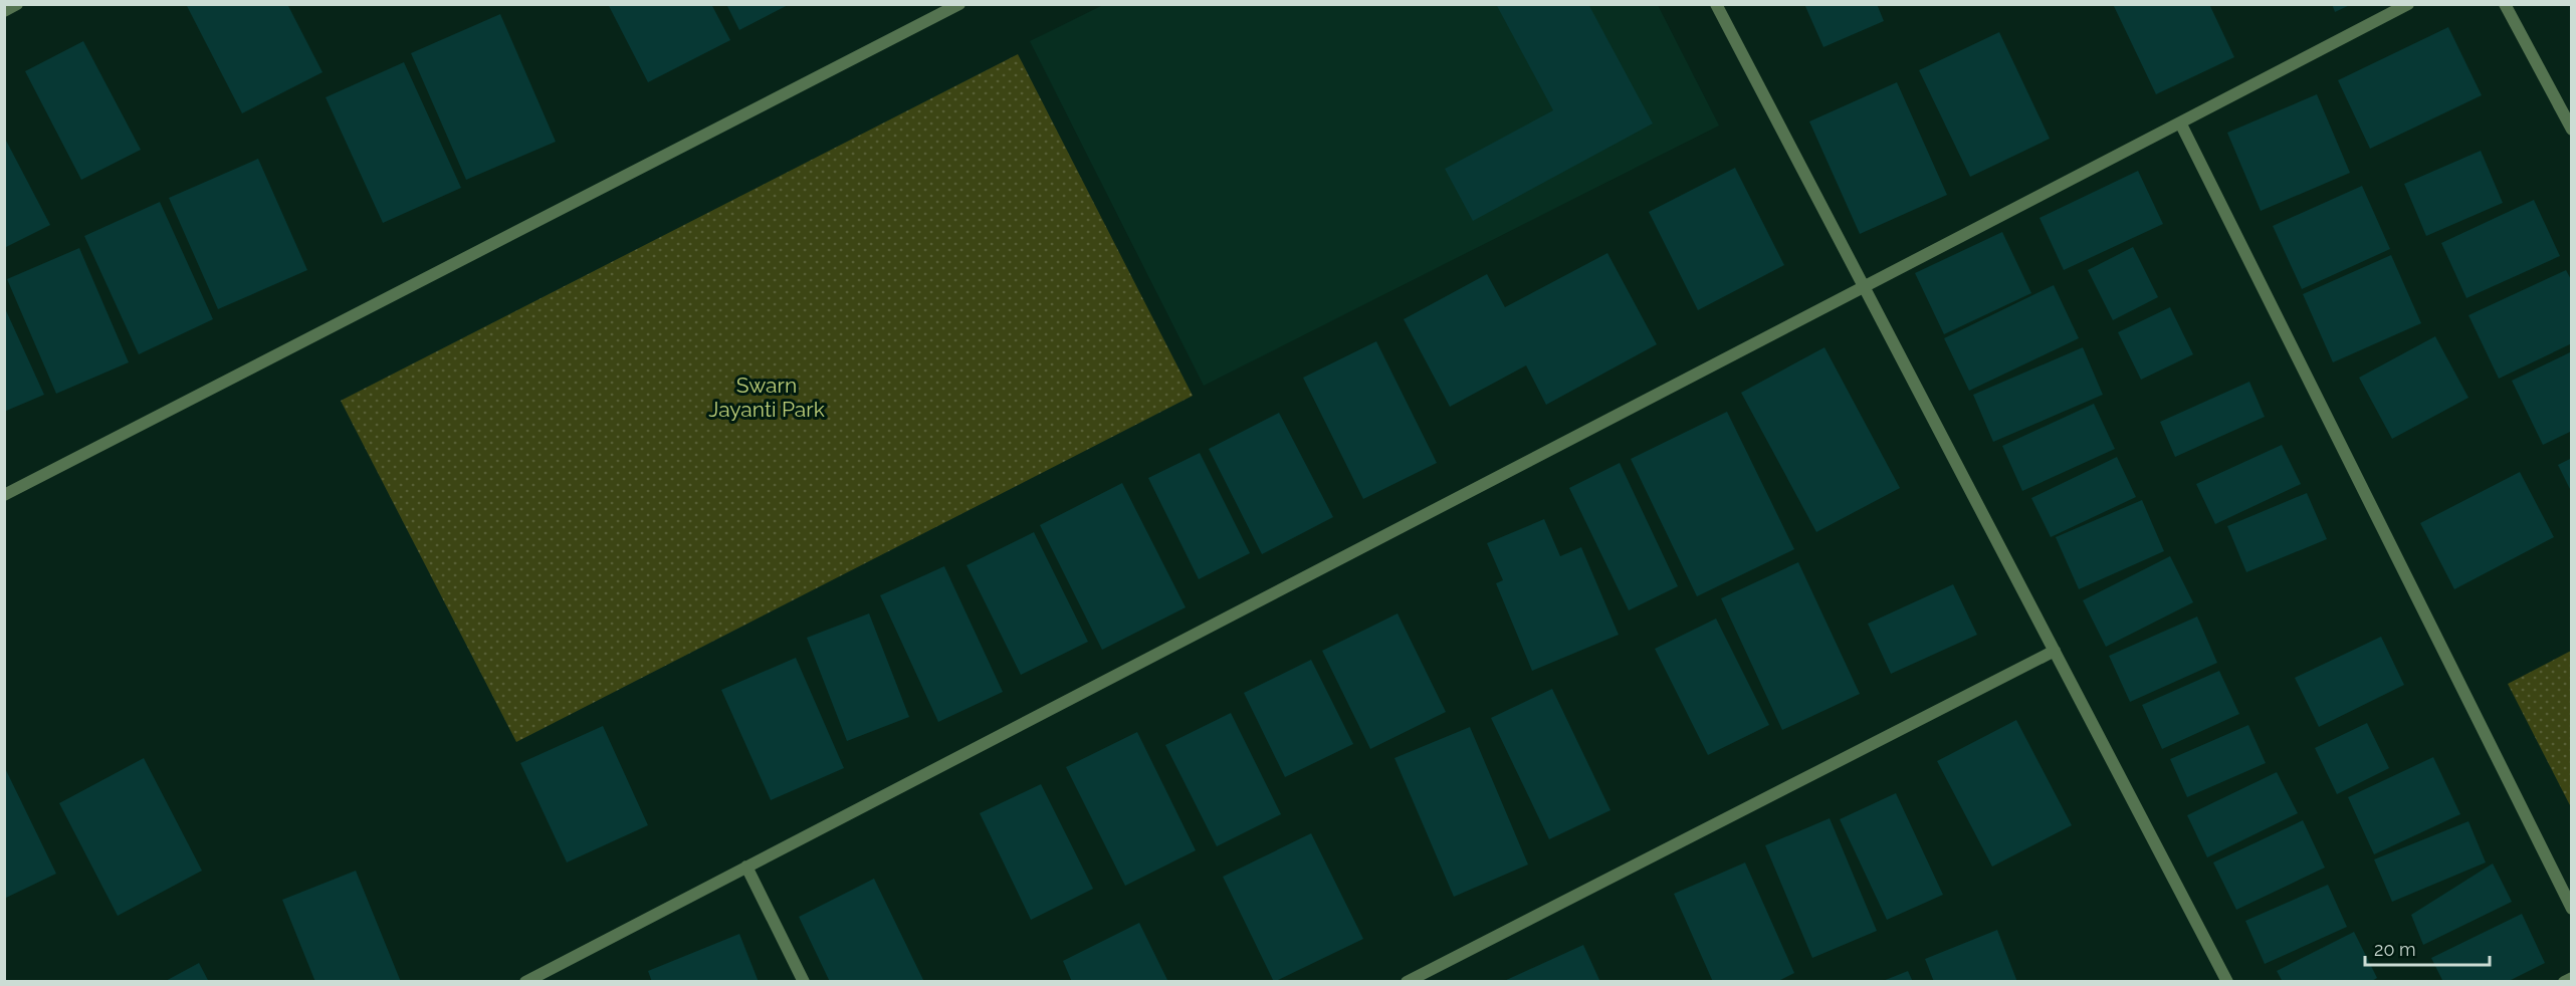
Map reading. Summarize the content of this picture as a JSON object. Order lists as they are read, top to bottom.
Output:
{
  "parks": ["Swarn Jayanti Park"],
  "scale_bar": "20 m"
}
